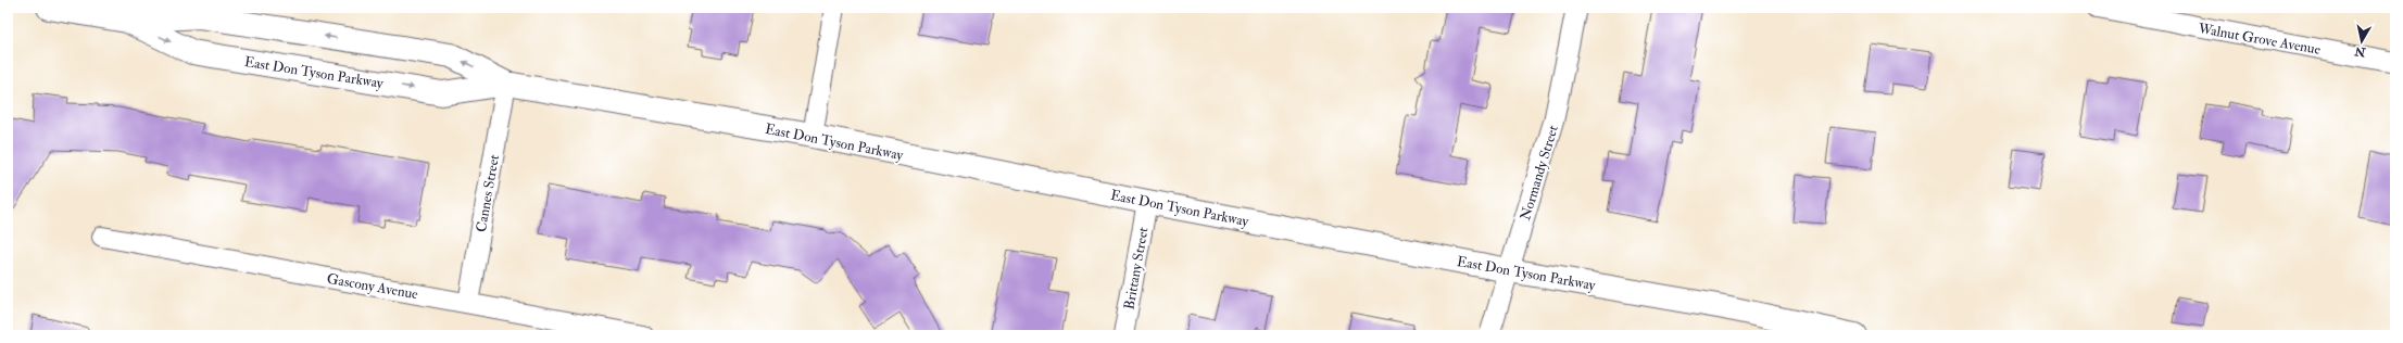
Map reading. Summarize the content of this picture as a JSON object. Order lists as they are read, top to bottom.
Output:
{
  "streets": {
    "main road": ["East Don Tyson Parkway"],
    "street": [
      "Walnut Grove Avenue",
      "Normandy Street",
      "Cannes Street",
      "Brittany Street",
      "Gascony Avenue"
    ]
  },
  "crossings": [
    ["East Don Tyson Parkway", "Normandy Street"],
    ["East Don Tyson Parkway", "Cannes Street"],
    ["East Don Tyson Parkway", "Brittany Street"],
    ["Cannes Street", "Gascony Avenue"]
  ],
  "north": "bottom"
}
